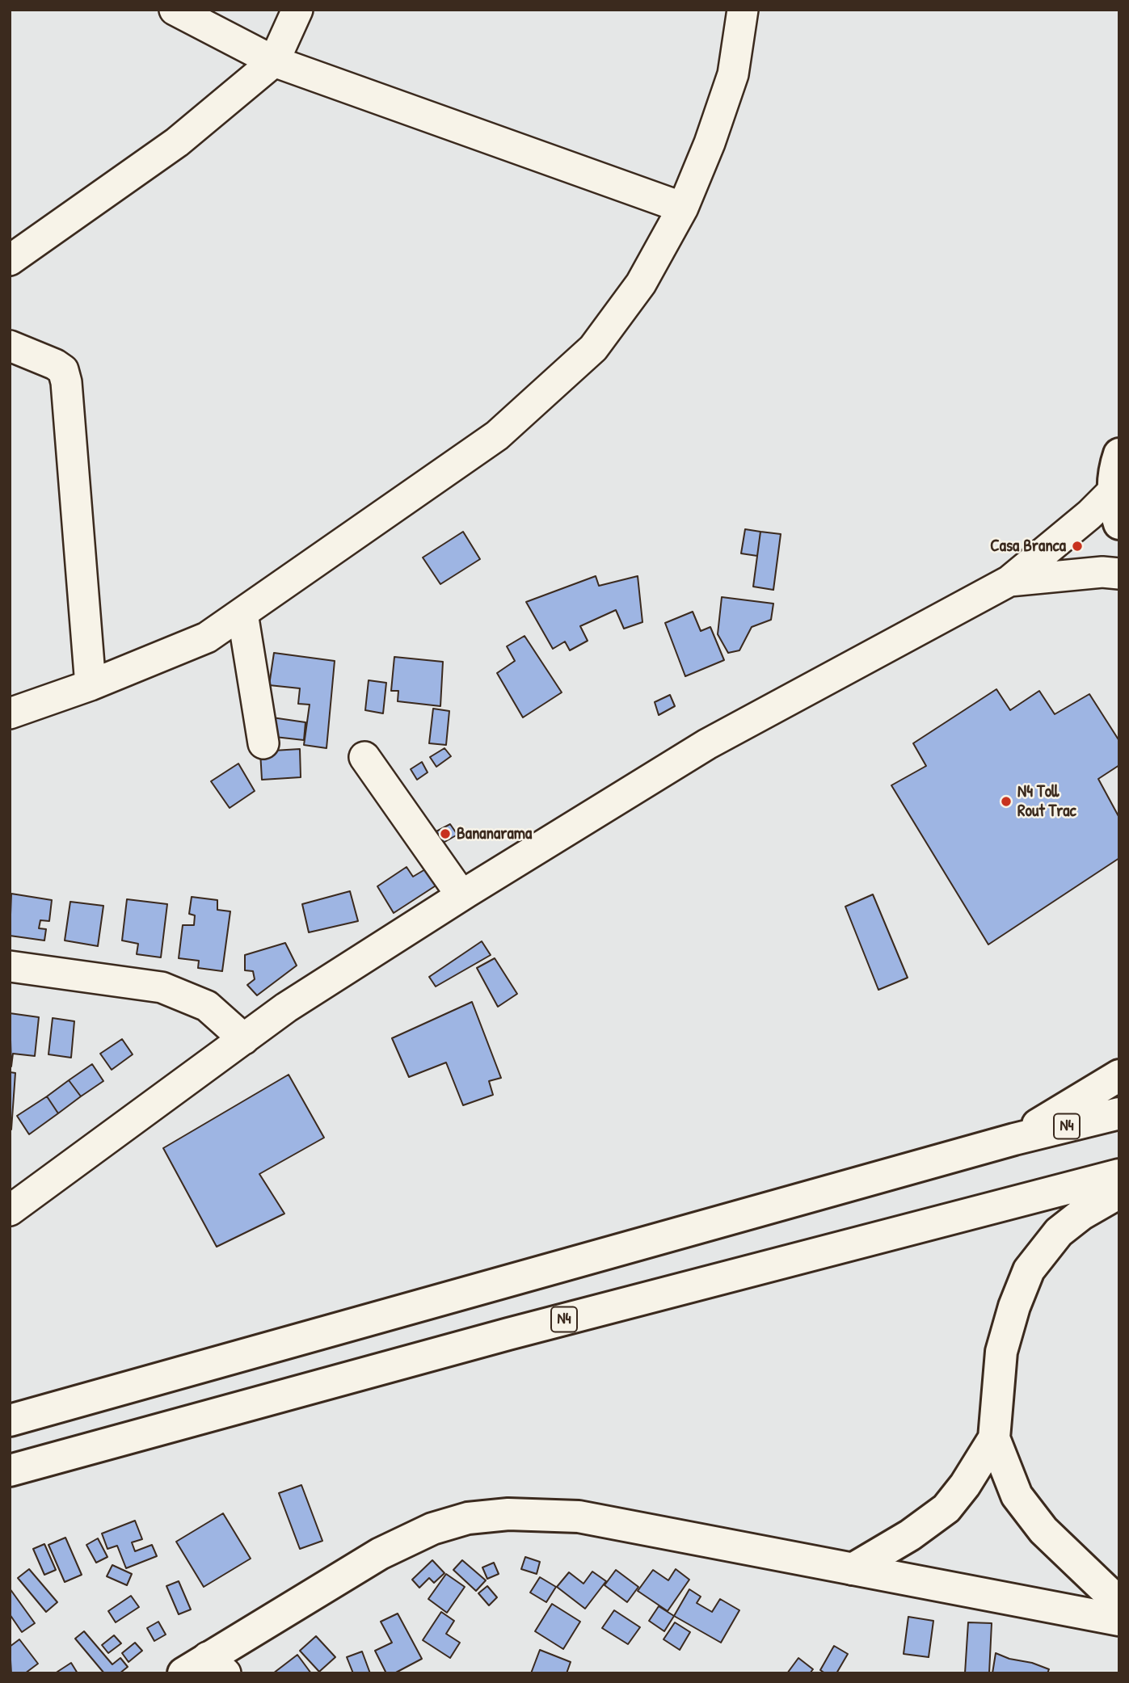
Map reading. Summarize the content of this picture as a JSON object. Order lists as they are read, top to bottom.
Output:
{
  "streets": {
    "main road": ["N4"]
  },
  "places": ["Casa Branca", "N4 Toll Rout Trac", "Bananarama"]
}
